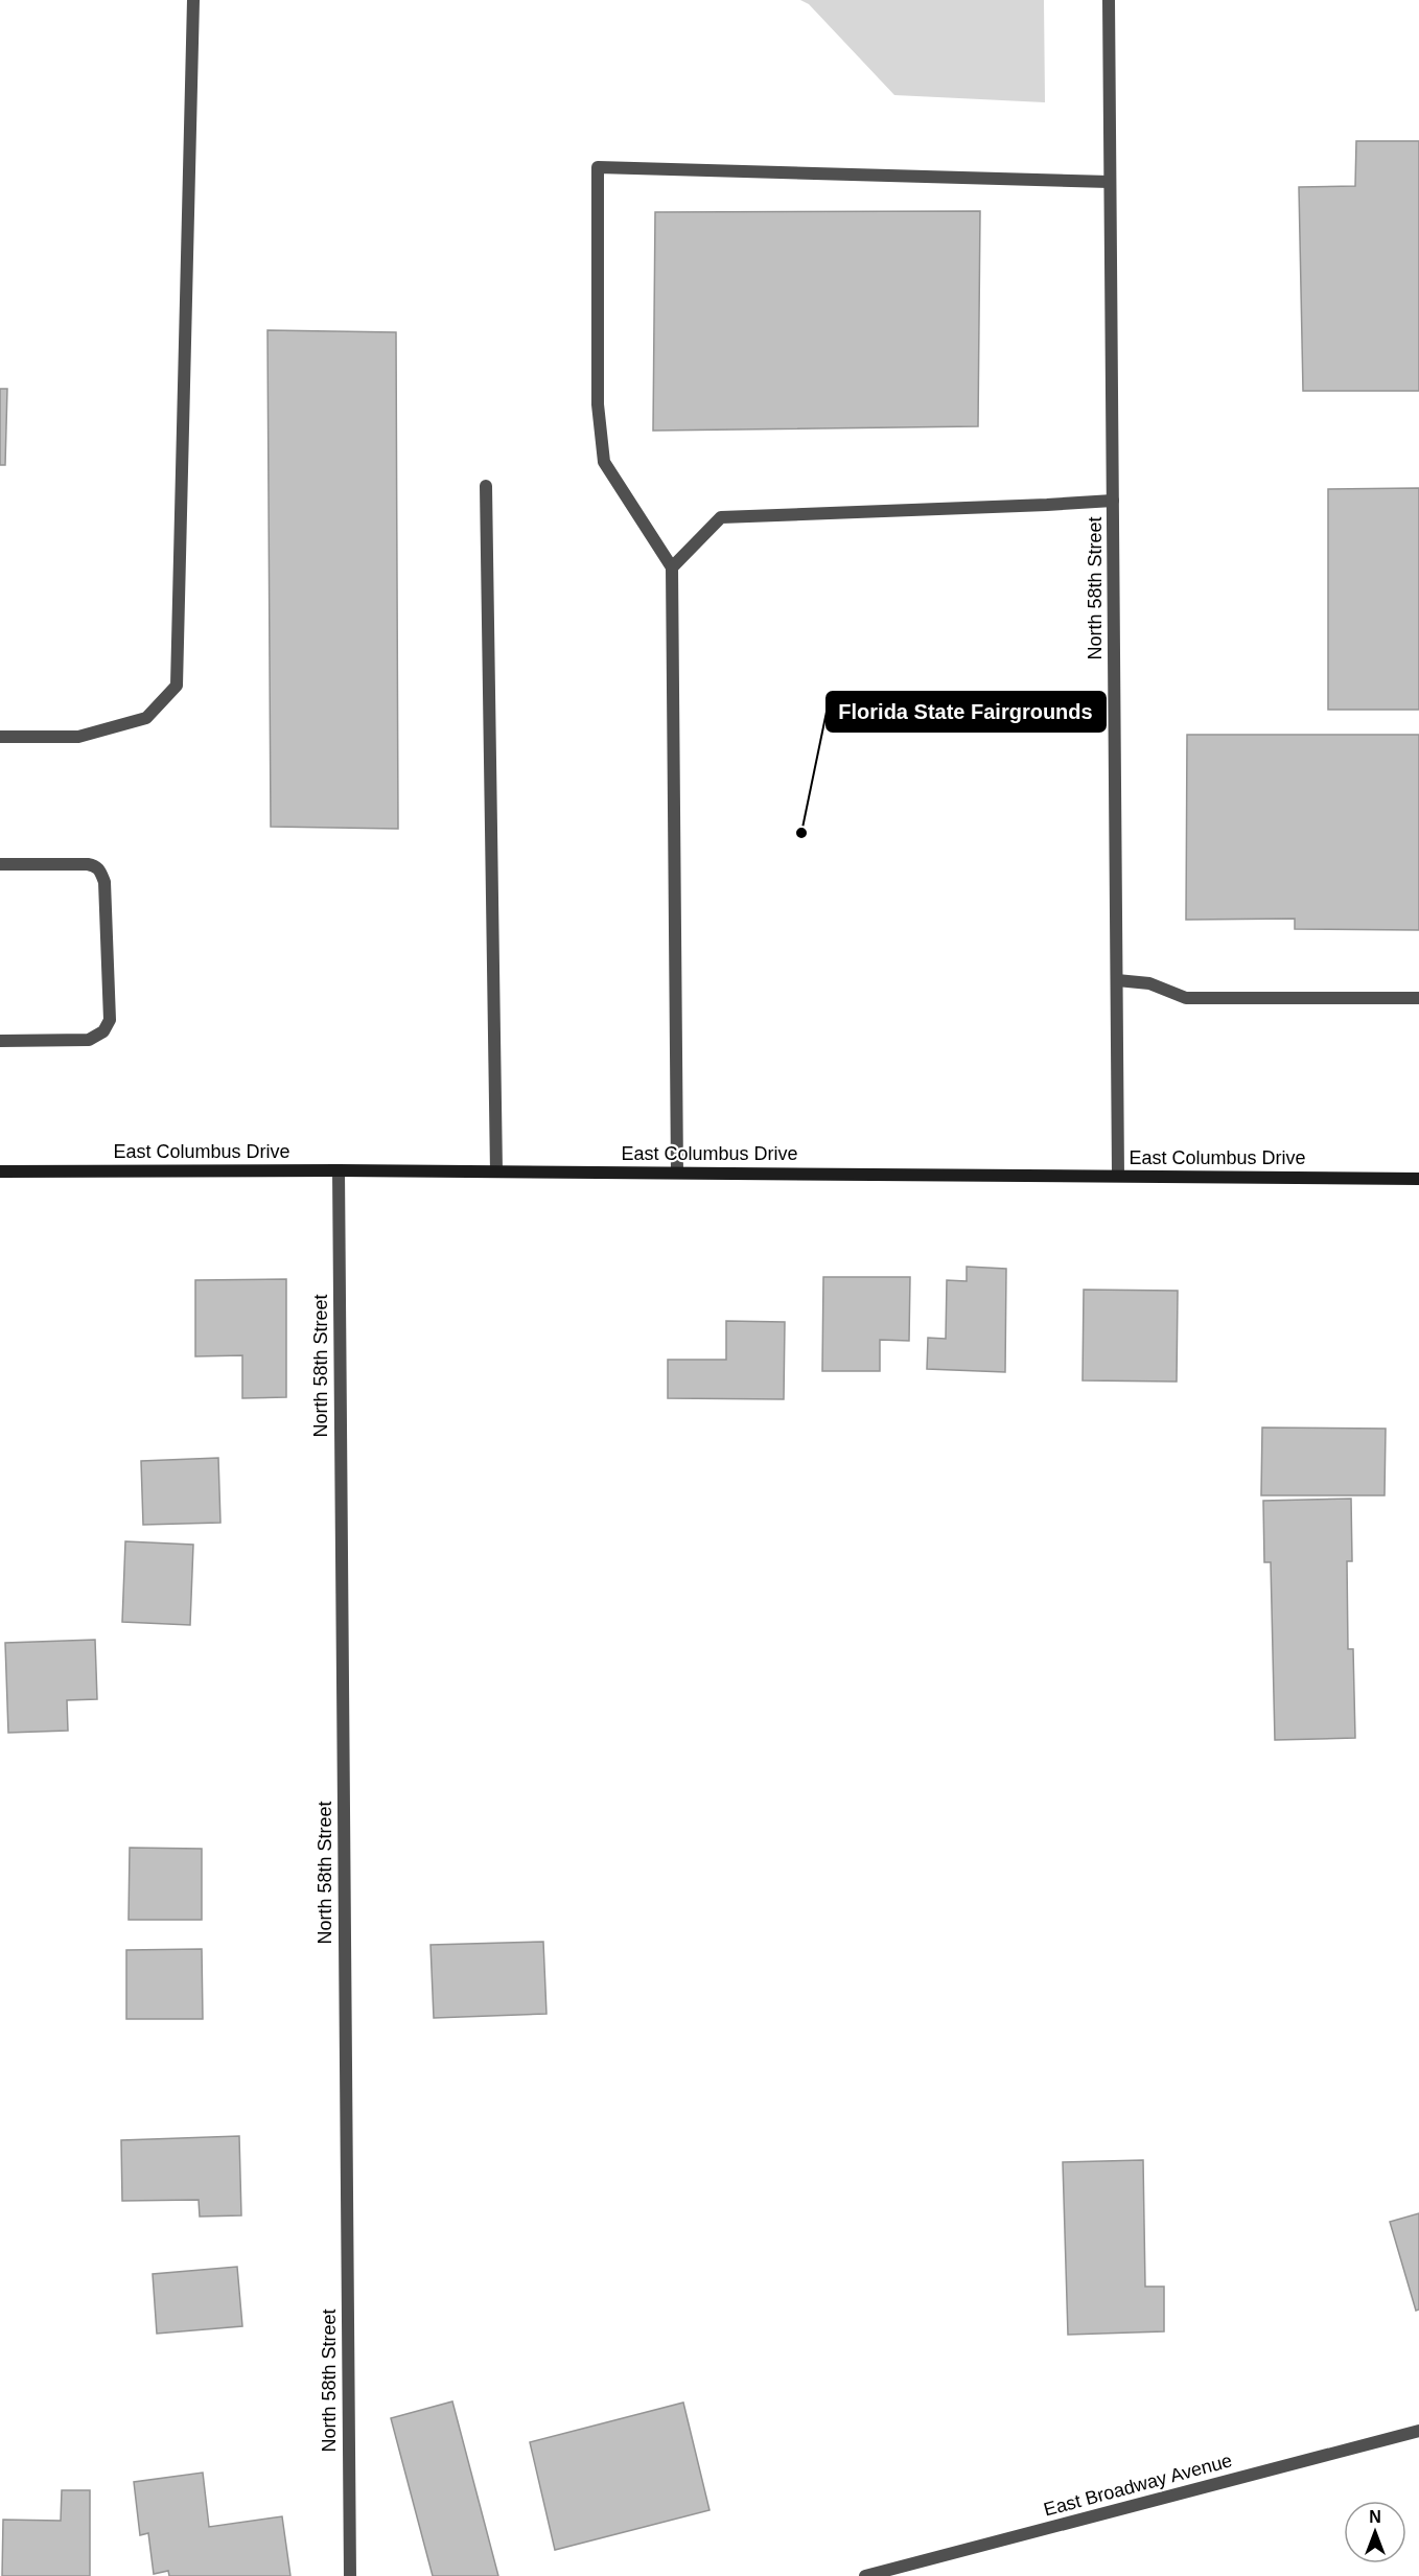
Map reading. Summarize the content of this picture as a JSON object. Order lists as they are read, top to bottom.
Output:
{
  "streets": {
    "main road": ["East Columbus Drive"],
    "street": ["North 58th Street", "East Broadway Avenue"]
  },
  "crossings": [
    ["North 58th Street", "East Columbus Drive"]
  ],
  "places": ["Florida State Fairgrounds"],
  "north": "top"
}
